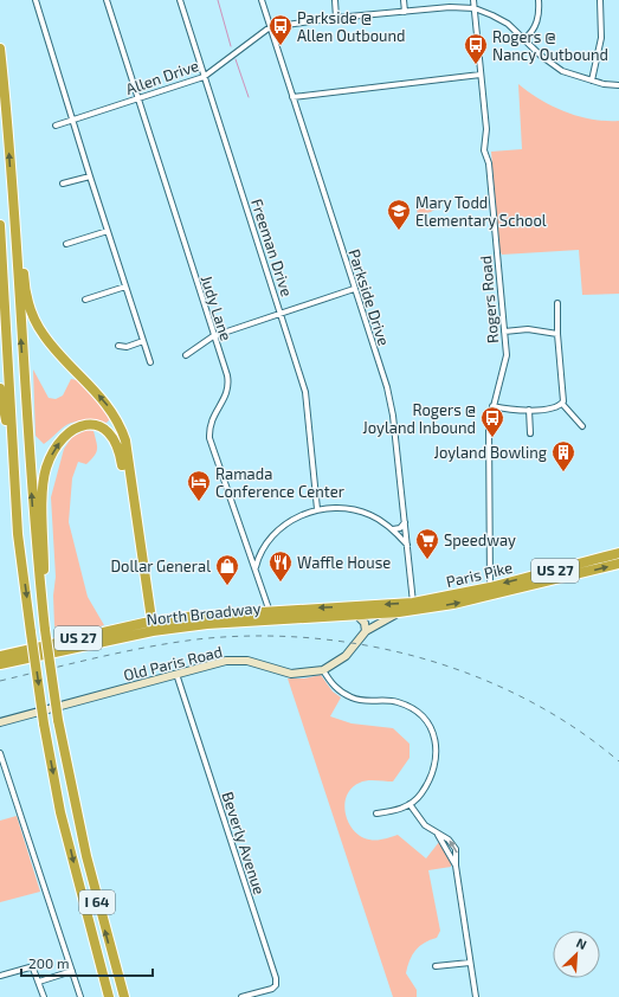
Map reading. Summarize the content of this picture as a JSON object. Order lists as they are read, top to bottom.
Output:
{
  "streets": {
    "highway": [
      "US 27",
      "Paris Pike",
      "North Broadway",
      "I 64"
    ],
    "street": [
      "Allen Drive",
      "Freeman Drive",
      "Parkside Drive",
      "Rogers Road",
      "Judy Lane",
      "Old Paris Road",
      "Beverly Avenue"
    ]
  },
  "crossings": [
    ["Allen Drive", "Freeman Drive"],
    ["Allen Drive", "Parkside Drive"],
    ["Allen Drive", "Rogers Road"],
    ["Allen Drive", "Judy Lane"],
    ["Parkside Drive", "Paris Pike"],
    ["Parkside Drive", "North Broadway"],
    ["Rogers Road", "Paris Pike"],
    ["Judy Lane", "North Broadway"],
    ["Paris Pike", "North Broadway"],
    ["Paris Pike", "Old Paris Road"],
    ["North Broadway", "Old Paris Road"],
    ["Old Paris Road", "Beverly Avenue"]
  ],
  "places": {
    "bus stop": ["Parkside @ Allen Outbound", "Rogers @ Nancy Outbound", "Rogers @ Joyland Inbound"],
    "school or university": ["Mary Todd Elementary School"],
    "building": ["Joyland Bowling"],
    "hotel": ["Ramada Conference Center"],
    "supermarket": ["Speedway"],
    "restaurant": ["Waffle House"],
    "shop": ["Dollar General"]
  },
  "scale_bar": "200 m",
  "north": "top right"
}
